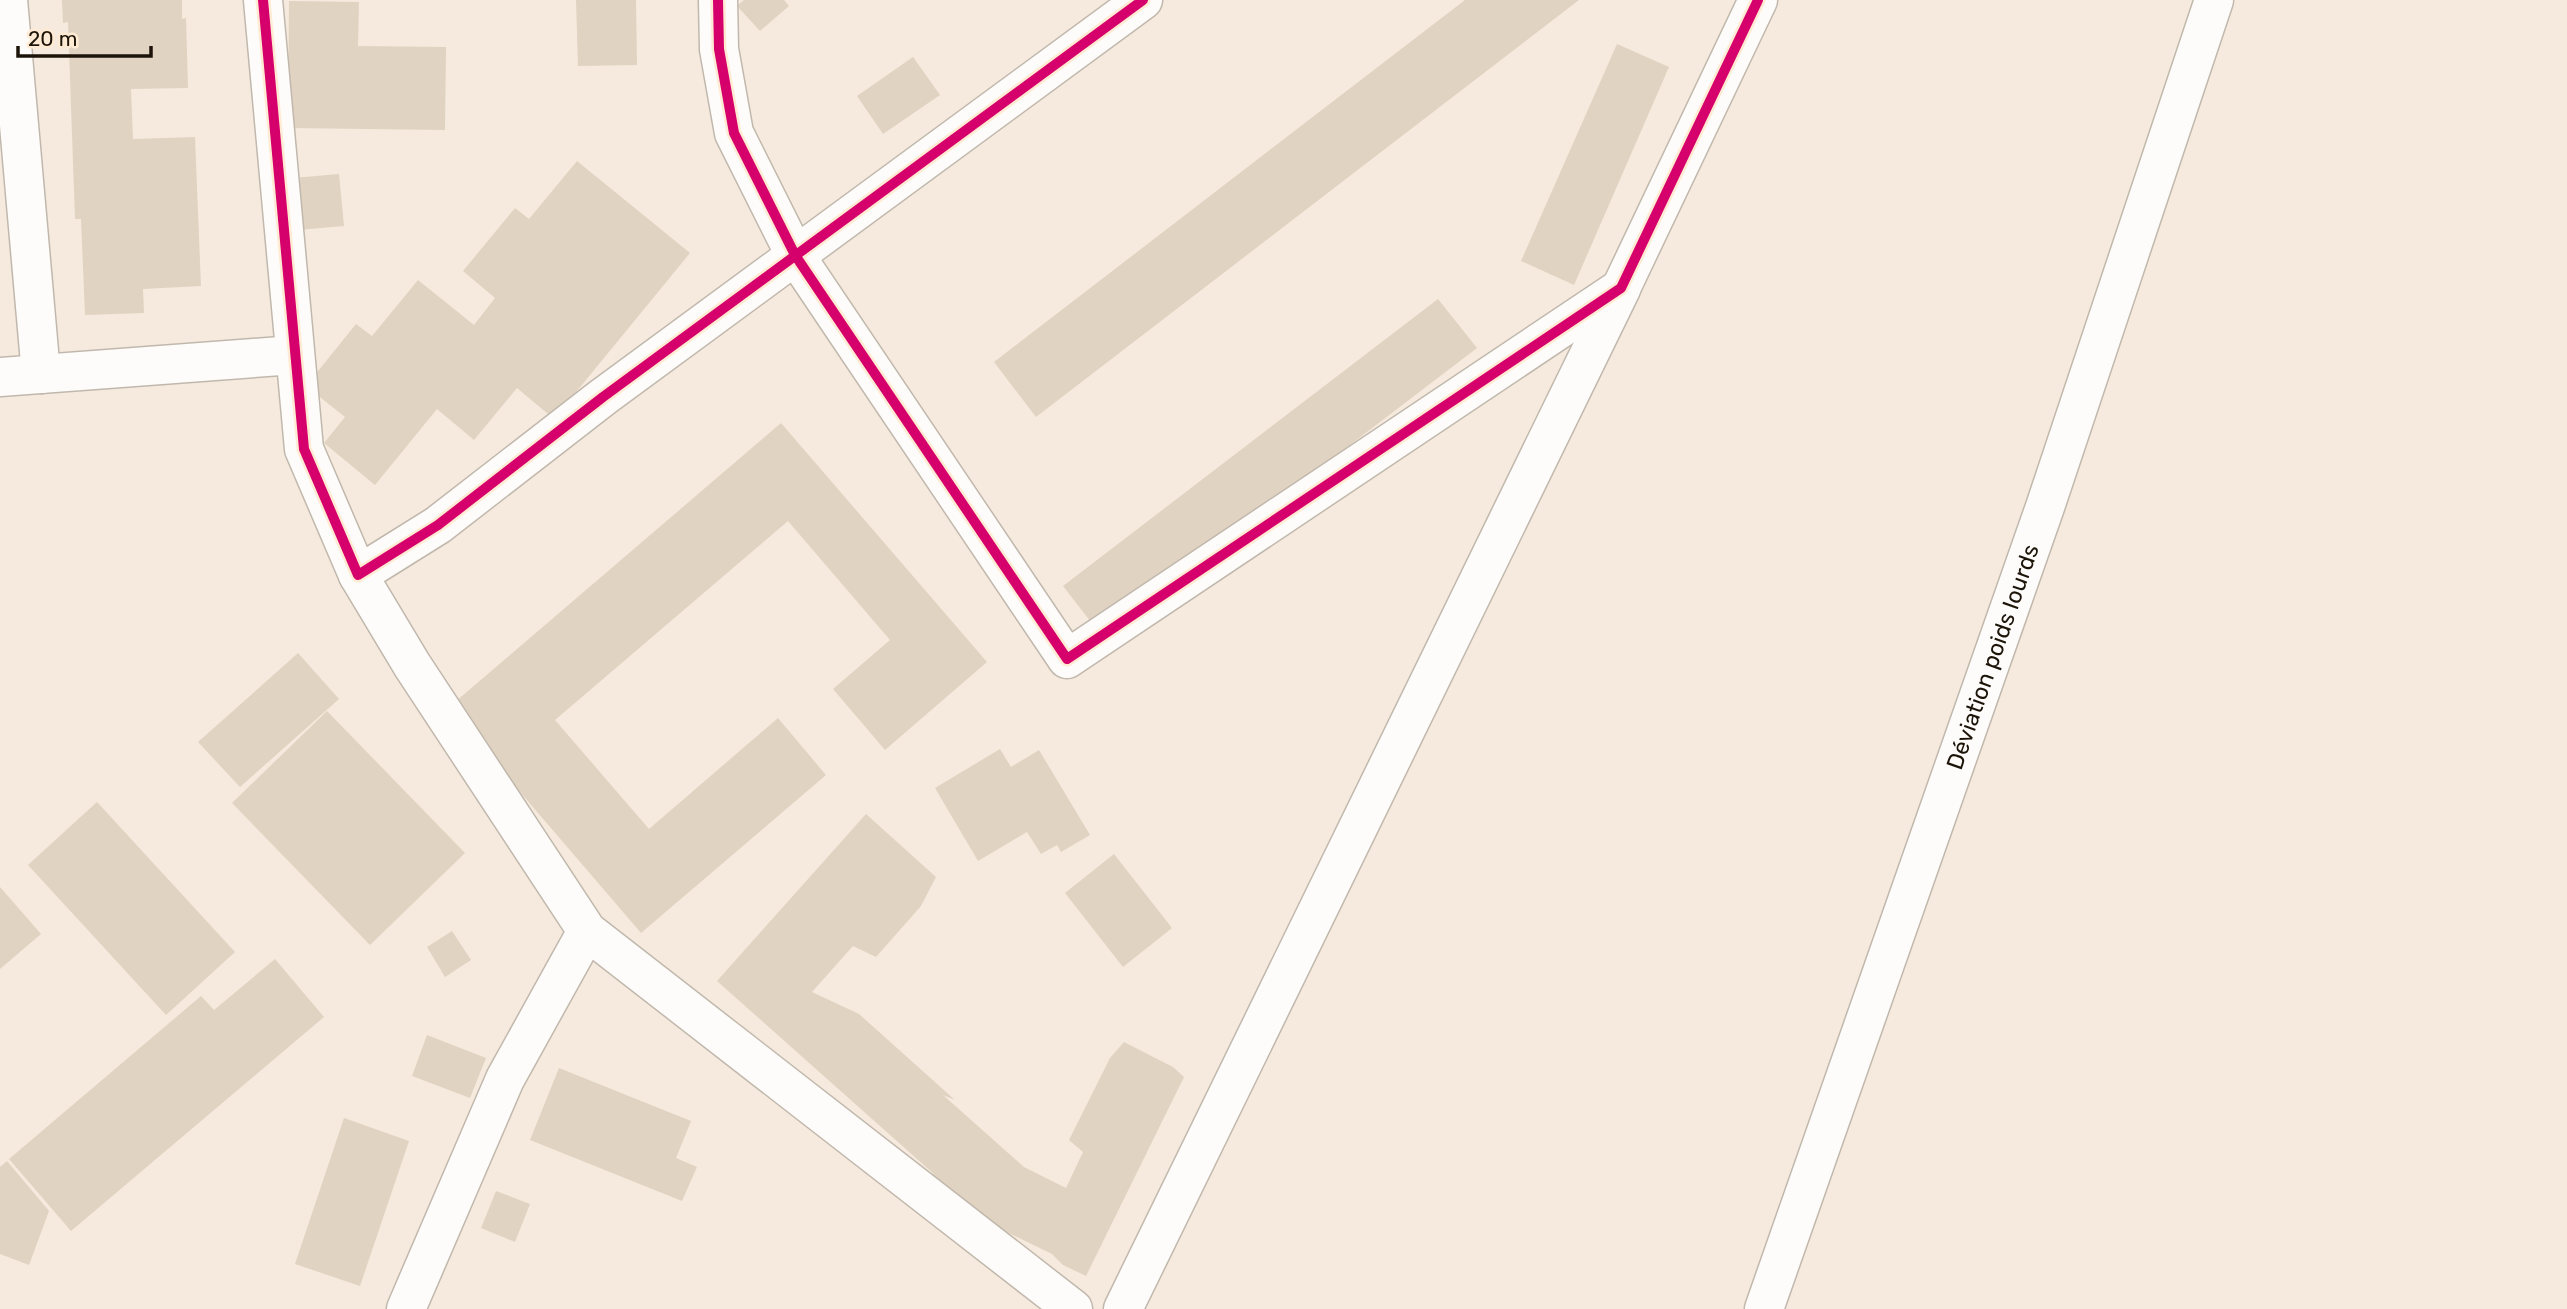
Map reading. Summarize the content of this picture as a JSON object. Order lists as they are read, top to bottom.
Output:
{
  "streets": {
    "street": ["Déviation poids lourds"]
  },
  "scale_bar": "20 m"
}
